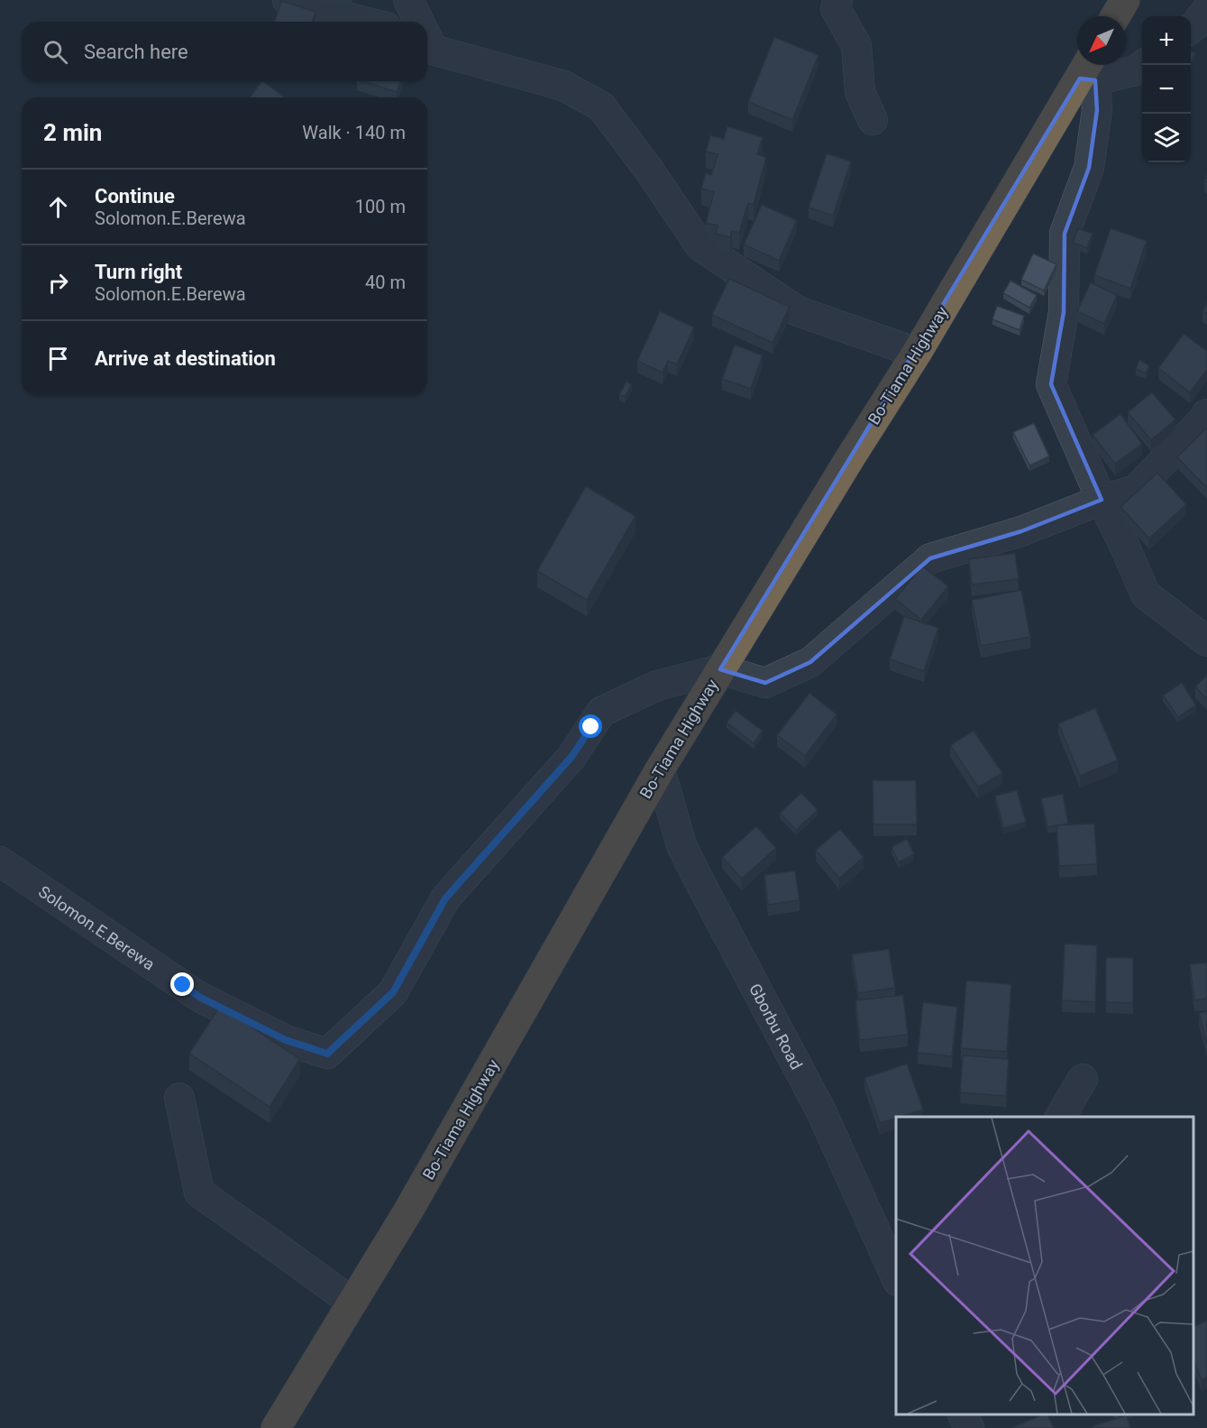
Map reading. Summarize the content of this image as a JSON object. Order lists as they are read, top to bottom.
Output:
{
  "streets": {
    "highway": ["Bo-Tiama Highway"],
    "street": ["Solomon.E.Berewa", "Gborbu Road"]
  },
  "crossings": [
    ["Bo-Tiama Highway", "Solomon.E.Berewa"],
    ["Bo-Tiama Highway", "Gborbu Road"]
  ],
  "north": "bottom left",
  "page": {
    "map_buttons": ["+", "−"],
    "search": "Search here",
    "heading": ["2 min", "Walk · 140 m"],
    "list": [
      ["Continue", "Solomon.E.Berewa", "100 m"],
      ["Turn right", "Solomon.E.Berewa", "40 m"],
      "Arrive at destination"
    ]
  }
}
